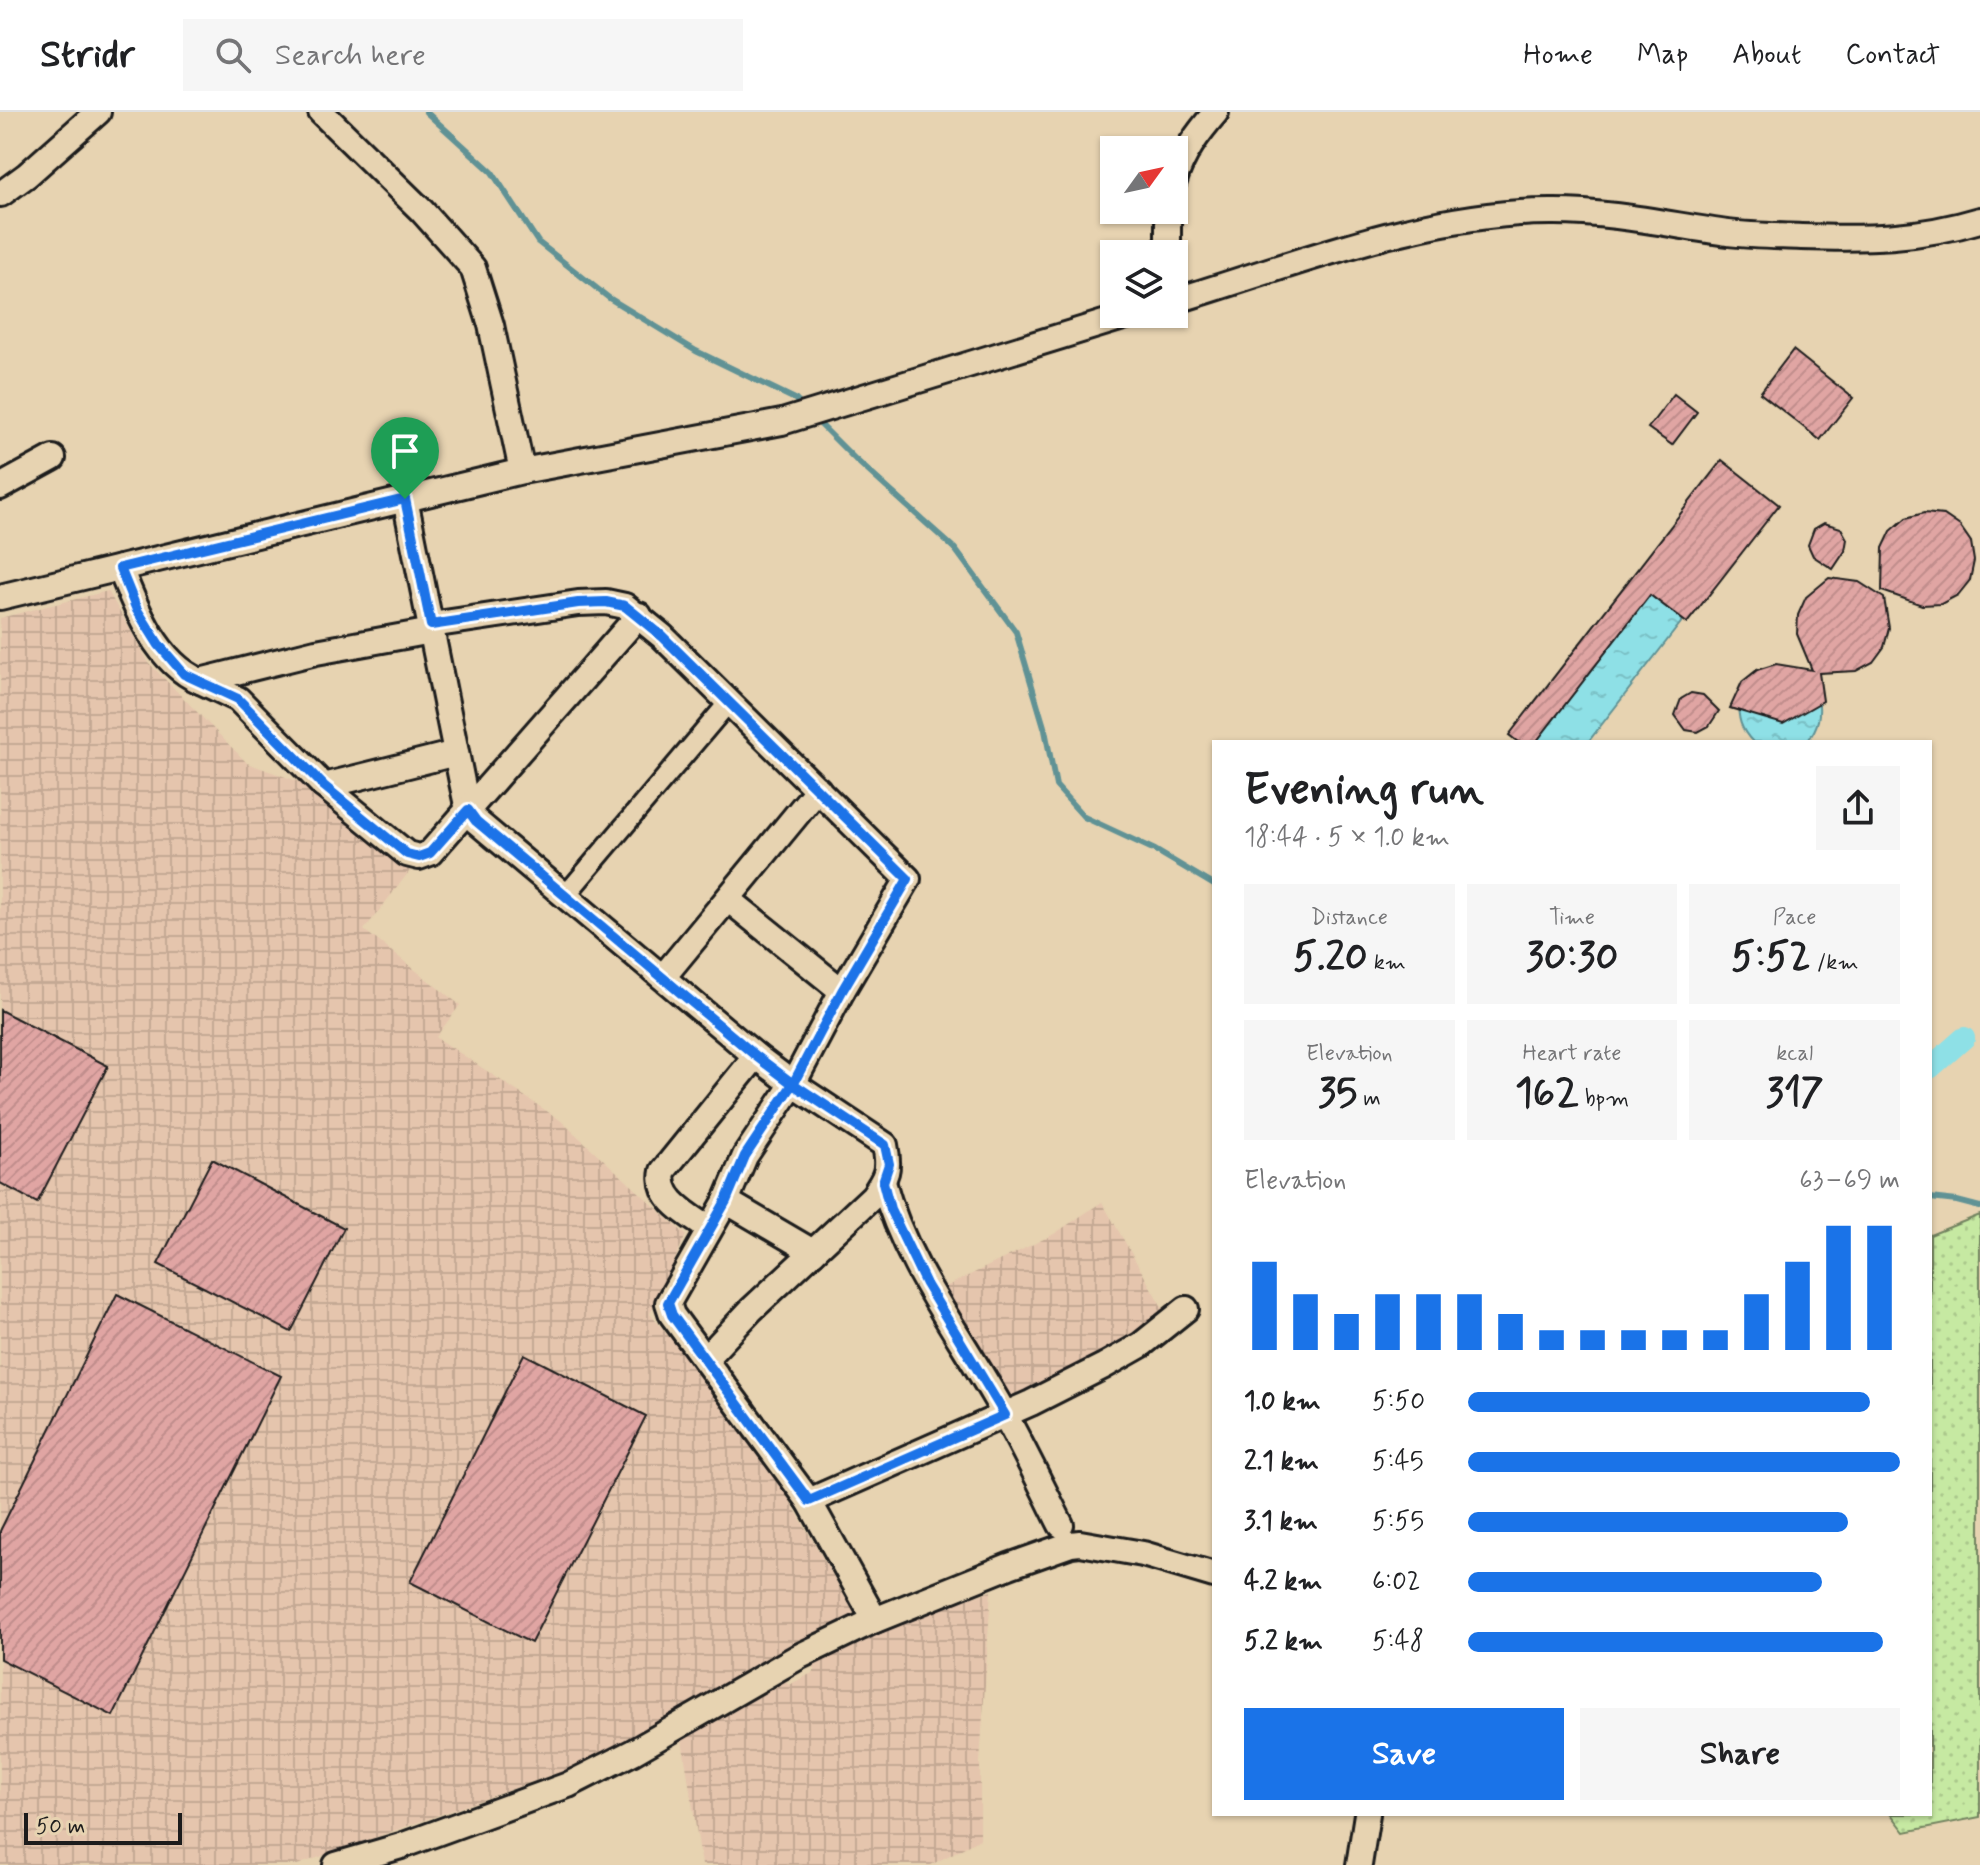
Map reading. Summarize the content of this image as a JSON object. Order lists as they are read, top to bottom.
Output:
{
  "scale_bar": "50 m",
  "north": "top right",
  "page": {
    "header": "Stridr",
    "search": "Search here",
    "nav": [
      "Home",
      "Map",
      "About",
      "Contact"
    ],
    "heading": ["Evening run", "18:44 · 5 × 1.0 km"],
    "stats": [
      ["Distance", "5.20 km"],
      ["Time", "30:30"],
      ["Pace", "5:52 /km"],
      ["Elevation", "35 m"],
      ["Heart rate", "162 bpm"],
      ["kcal", "317"]
    ],
    "chart": ["Elevation", "63–69 m"],
    "list": [
      {
        "name": "1.0 km",
        "note": "5:50"
      },
      {
        "name": "2.1 km",
        "note": "5:45"
      },
      {
        "name": "3.1 km",
        "note": "5:55"
      },
      {
        "name": "4.2 km",
        "note": "6:02"
      },
      {
        "name": "5.2 km",
        "note": "5:48"
      }
    ],
    "buttons": ["Save", "Share"],
    "scale": "50 m"
  }
}
